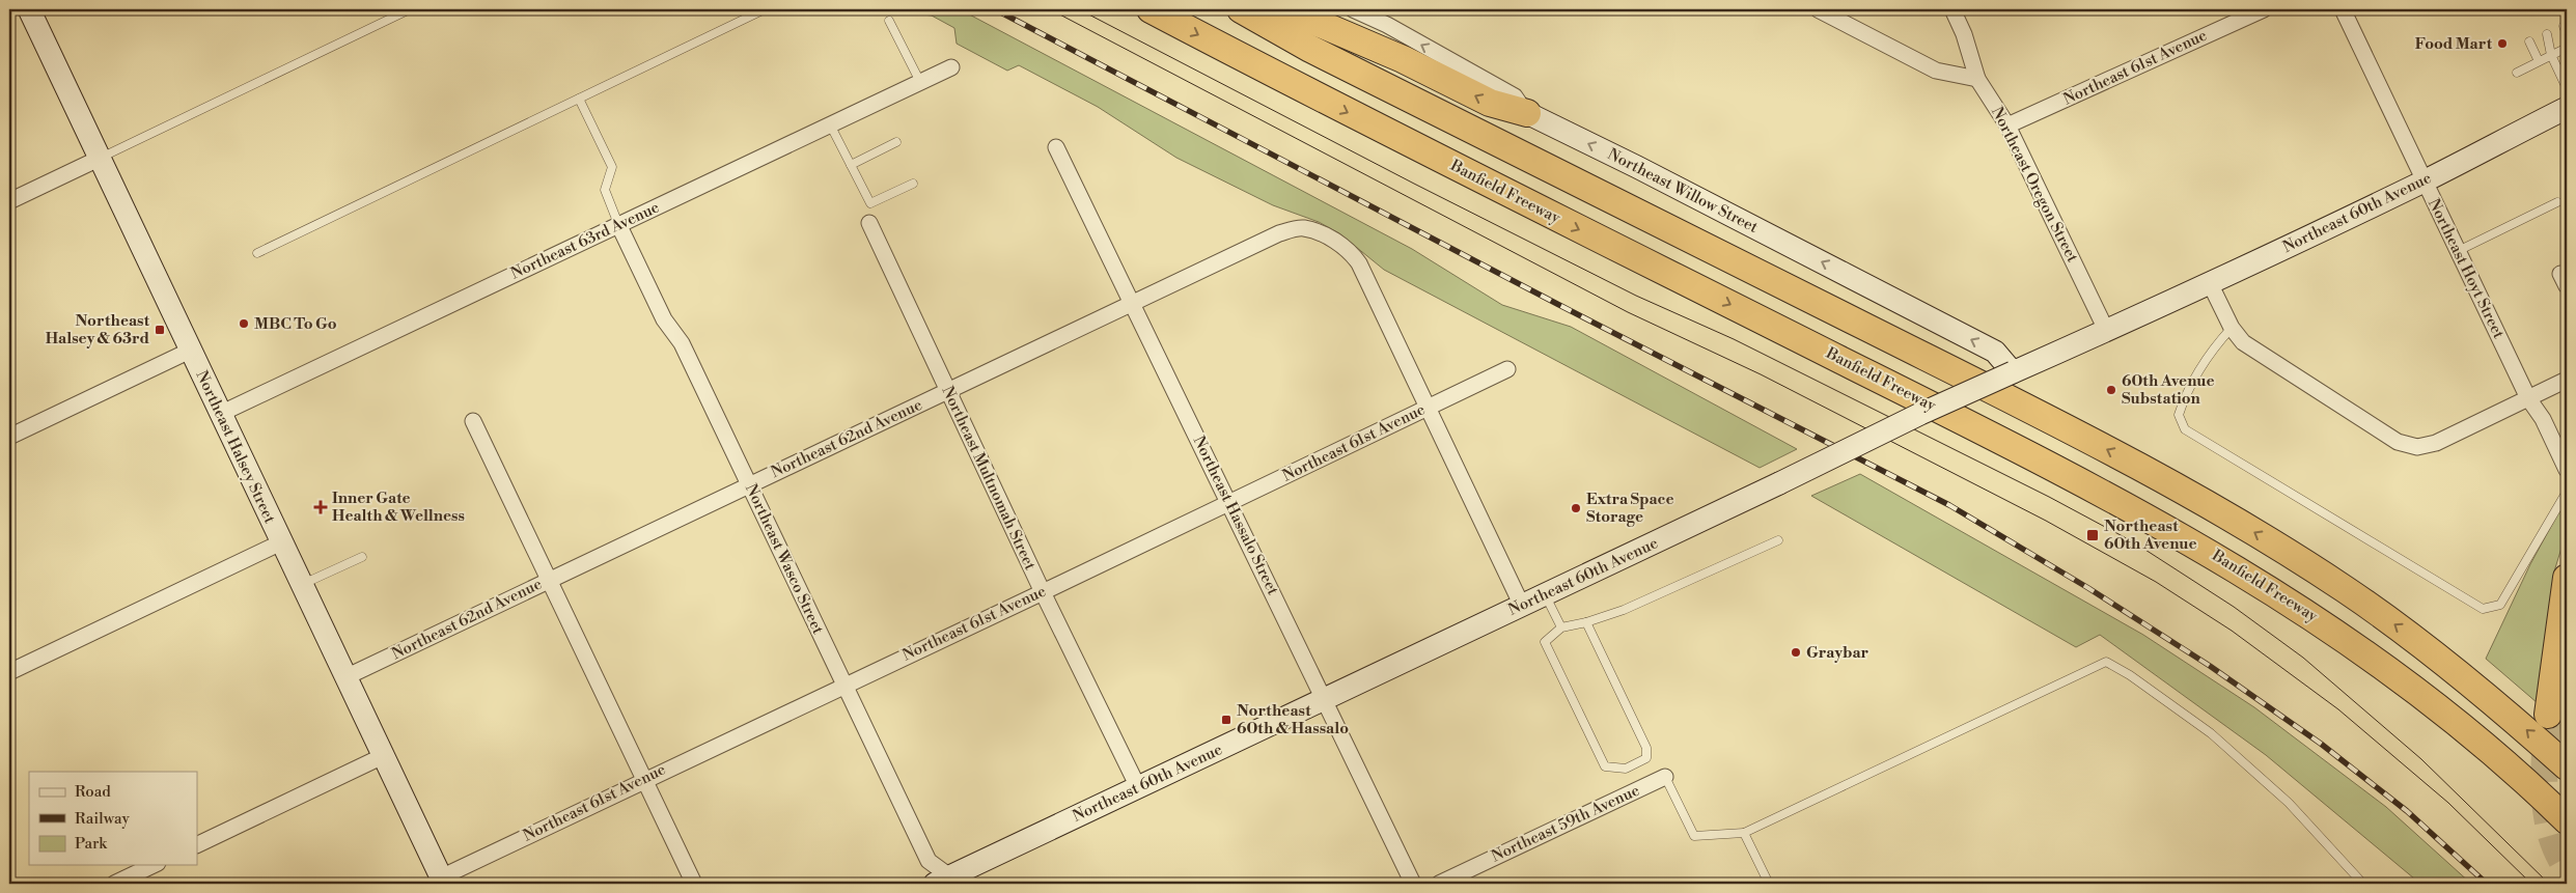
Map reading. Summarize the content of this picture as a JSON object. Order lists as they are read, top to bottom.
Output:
{
  "streets": {
    "highway": ["Banfield Freeway"],
    "main road": ["Northeast Willow Street", "Northeast 60th Avenue", "Northeast Halsey Street"],
    "street": [
      "Northeast 61st Avenue",
      "Northeast Oregon Street",
      "Northeast 63rd Avenue",
      "Northeast Hoyt Street",
      "Northeast 62nd Avenue",
      "Northeast Multnomah Street",
      "Northeast Hassalo Street",
      "Northeast Wasco Street",
      "Northeast 59th Avenue"
    ]
  },
  "crossings": [
    ["Northeast 61st Avenue", "Northeast Oregon Street"],
    ["Northeast 61st Avenue", "Northeast 62nd Avenue"],
    ["Northeast 61st Avenue", "Northeast Halsey Street"],
    ["Northeast 61st Avenue", "Northeast Multnomah Street"],
    ["Northeast 61st Avenue", "Northeast Hassalo Street"],
    ["Northeast 61st Avenue", "Northeast Wasco Street"],
    ["Northeast Oregon Street", "Northeast 60th Avenue"],
    ["Northeast Willow Street", "Northeast 60th Avenue"],
    ["Northeast 60th Avenue", "Northeast Hoyt Street"],
    ["Northeast 60th Avenue", "Northeast Multnomah Street"],
    ["Northeast 60th Avenue", "Northeast Hassalo Street"],
    ["Northeast 60th Avenue", "Northeast Wasco Street"],
    ["Northeast 63rd Avenue", "Northeast Halsey Street"],
    ["Northeast 63rd Avenue", "Northeast Wasco Street"],
    ["Northeast 62nd Avenue", "Northeast Halsey Street"],
    ["Northeast 62nd Avenue", "Northeast Multnomah Street"],
    ["Northeast 62nd Avenue", "Northeast Hassalo Street"],
    ["Northeast 62nd Avenue", "Northeast Wasco Street"]
  ],
  "one_way": ["Northeast Willow Street"],
  "places": {
    "other": [
      "Food Mart",
      "MBC To Go",
      "60th Avenue Substation",
      "Extra Space Storage",
      "Graybar"
    ],
    "transit": ["Northeast Halsey & 63rd", "Northeast 60th Avenue", "Northeast 60th & Hassalo"],
    "health": ["Inner Gate Health & Wellness"]
  },
  "legend": ["Road", "Railway", "Park"]
}
